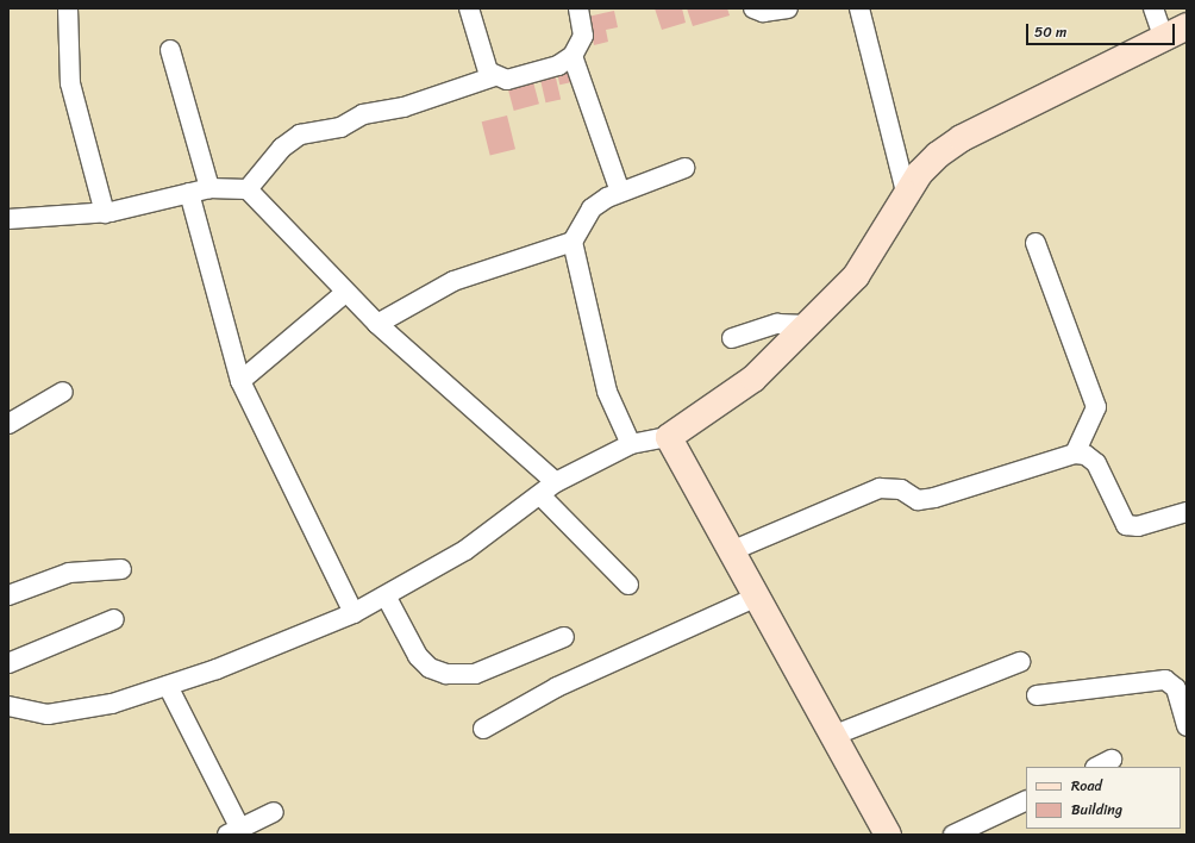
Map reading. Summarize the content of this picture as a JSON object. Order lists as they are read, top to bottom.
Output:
{
  "legend": ["Road", "Building"],
  "scale_bar": "50 m"
}
